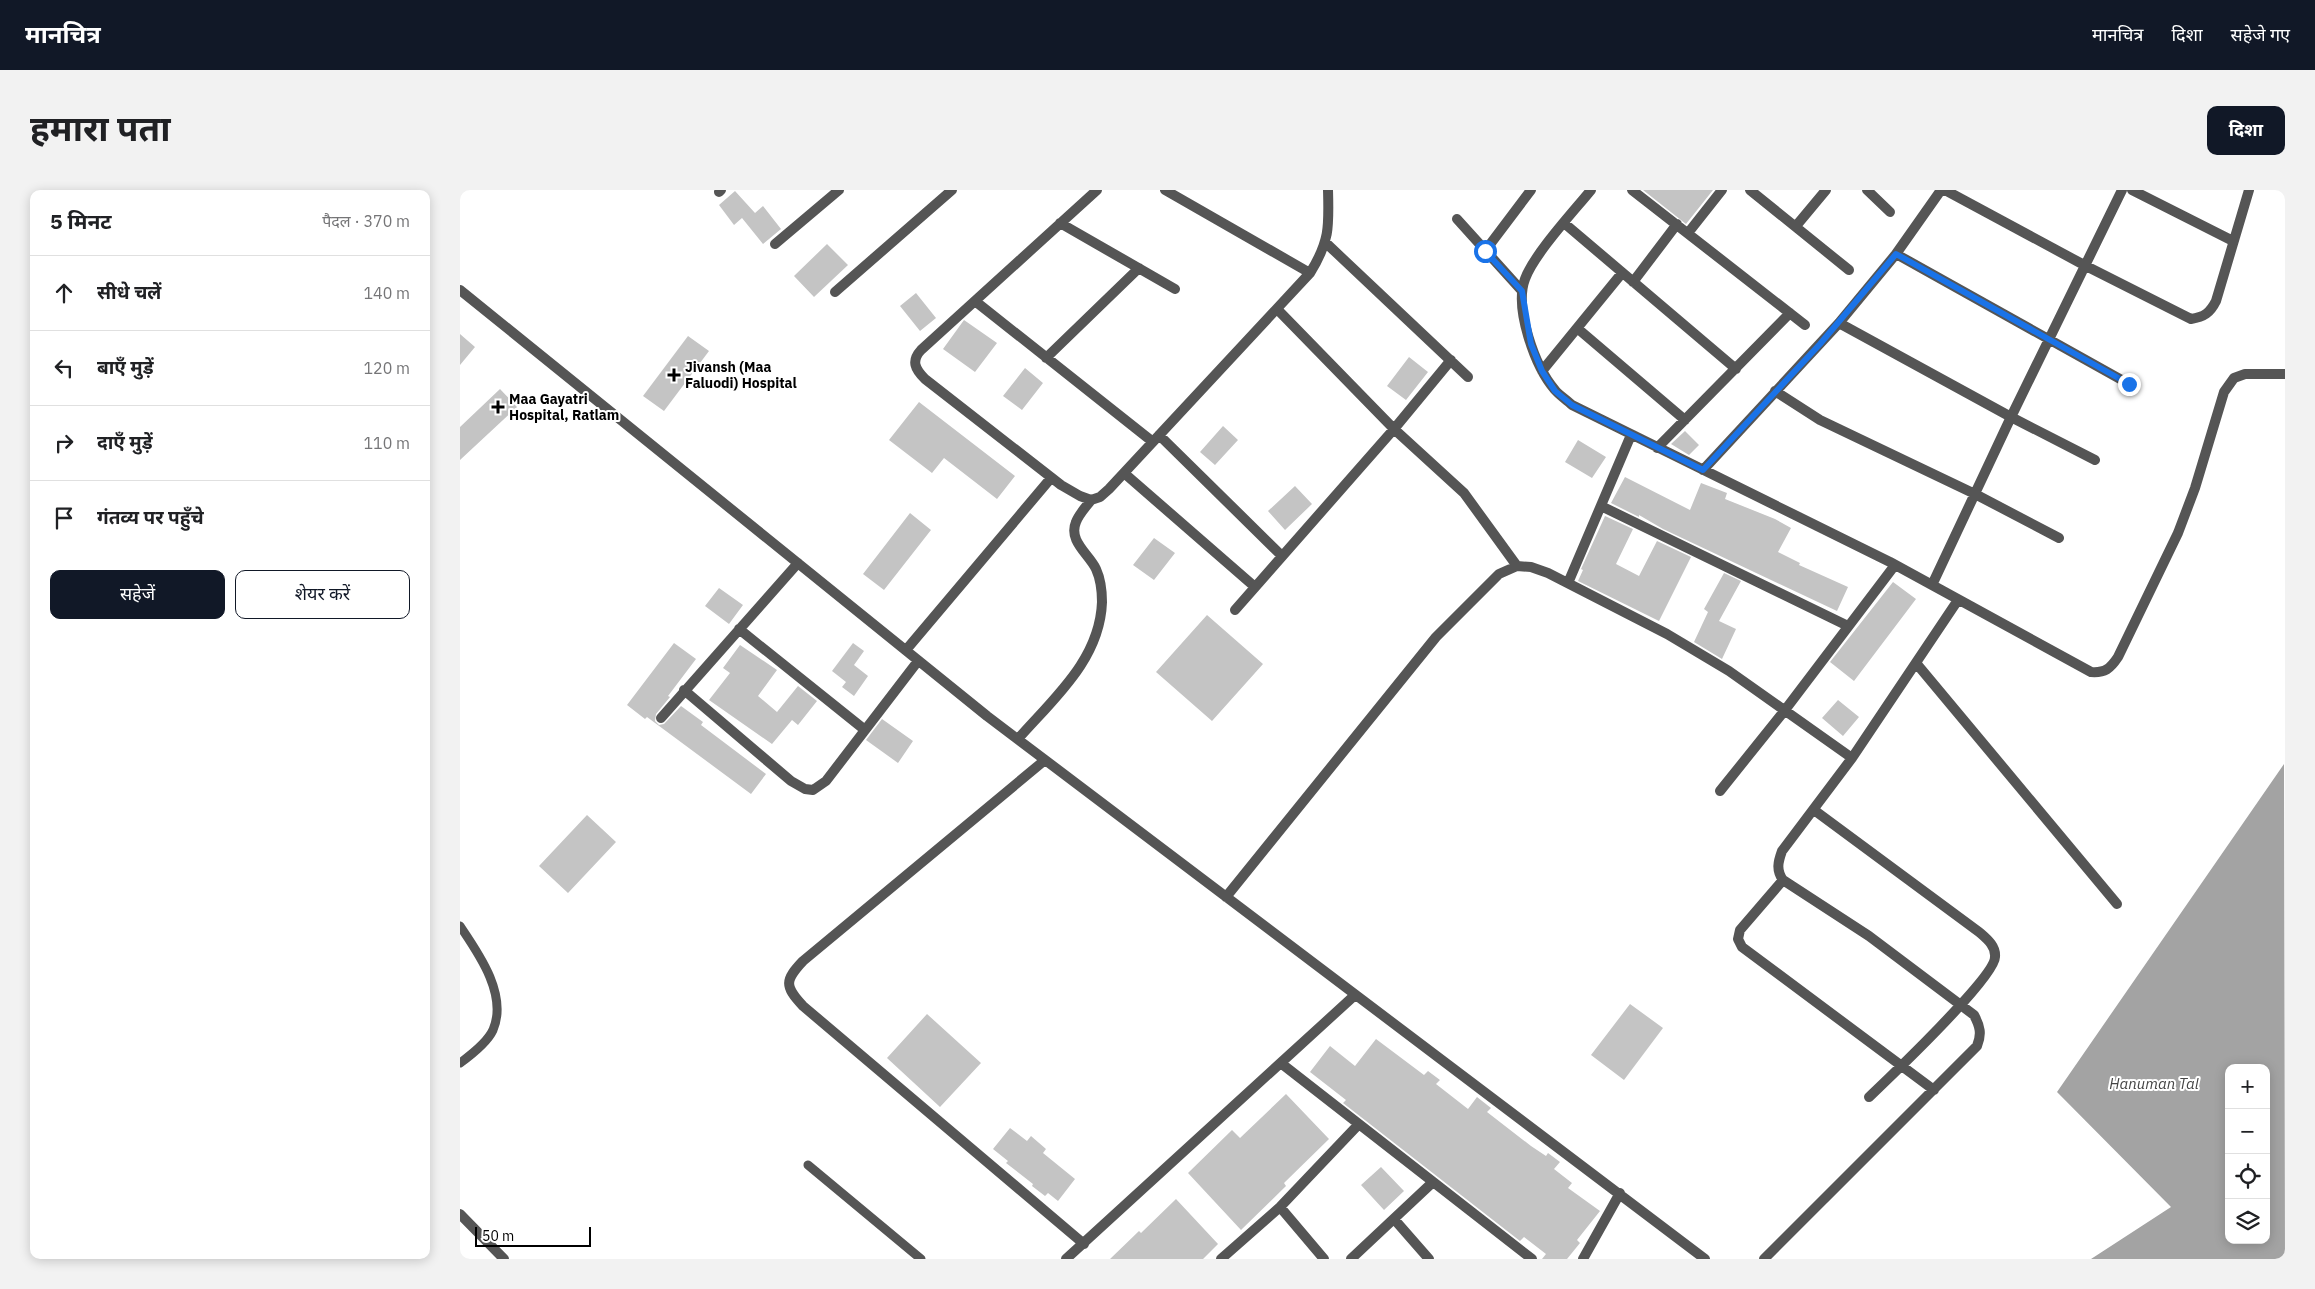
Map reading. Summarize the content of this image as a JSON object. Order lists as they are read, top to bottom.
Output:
{
  "water": ["Hanuman Tal"],
  "places": {
    "health": ["Jivansh (Maa Faluodi) Hospital", "Maa Gayatri Hospital, Ratlam"]
  },
  "scale_bar": "50 m",
  "page": {
    "header": "मानचित्र",
    "nav": ["मानचित्र", "दिशा", "सहेजे गए"],
    "title": "हमारा पता",
    "buttons": [
      "दिशा",
      ["सहेजें", "शेयर करें"]
    ],
    "heading": ["5 मिनट", "पैदल · 370 m"],
    "list": [
      ["सीधे चलें", "140 m"],
      ["बाएँ मुड़ें", "120 m"],
      ["दाएँ मुड़ें", "110 m"],
      "गंतव्य पर पहुँचे"
    ],
    "map_buttons": ["+", "−"],
    "scale": "50 m"
  }
}
